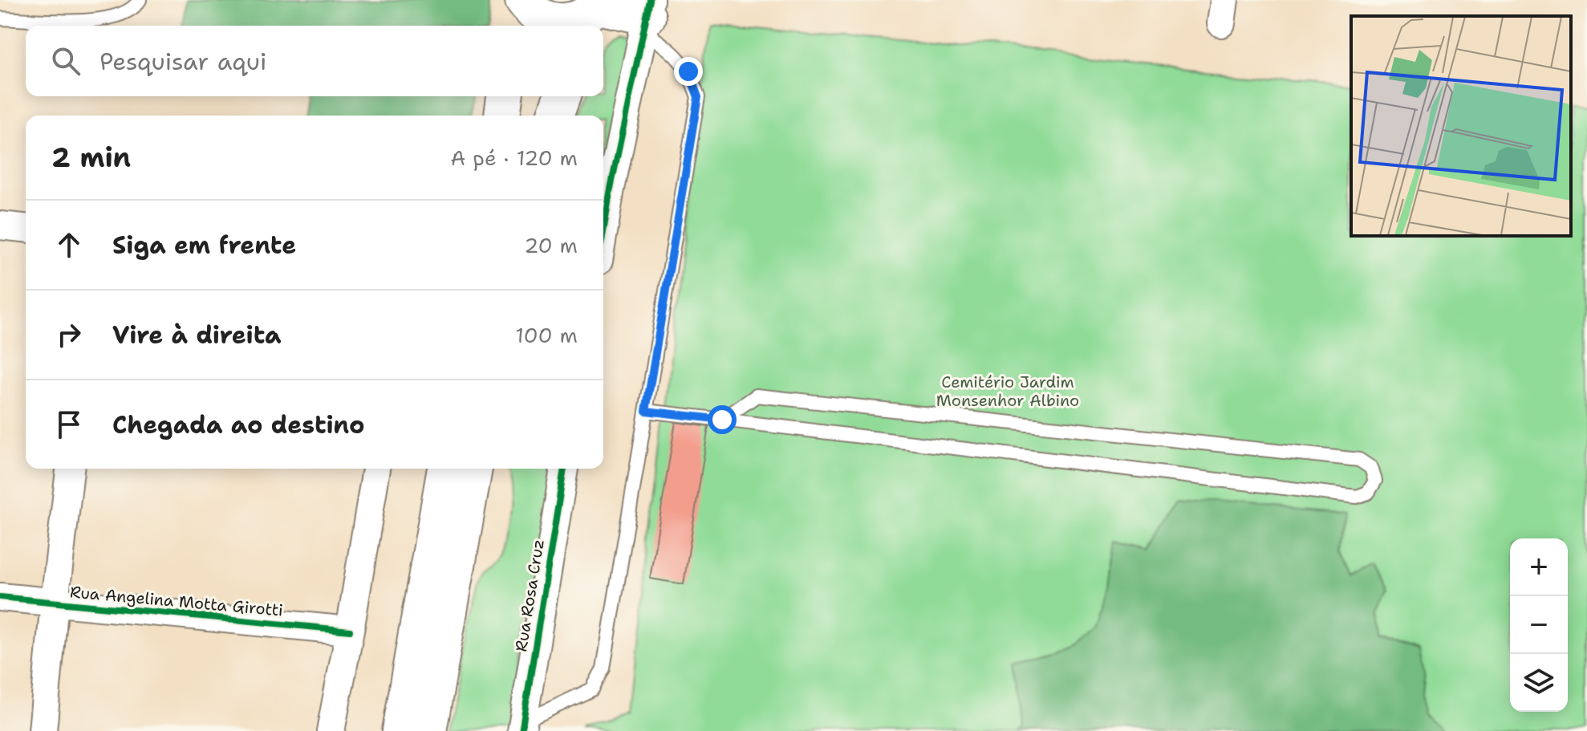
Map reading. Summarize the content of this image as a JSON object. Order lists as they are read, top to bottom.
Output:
{
  "streets": {
    "street": ["Rua Rosa Cruz", "Rua Angelina Motta Girotti"]
  },
  "parks": ["Cemitério Jardim Monsenhor Albino"],
  "page": {
    "search": "Pesquisar aqui",
    "heading": ["2 min", "A pé · 120 m"],
    "list": [
      ["Siga em frente", "20 m"],
      ["Vire à direita", "100 m"],
      "Chegada ao destino"
    ],
    "map_buttons": ["+", "−"]
  }
}
